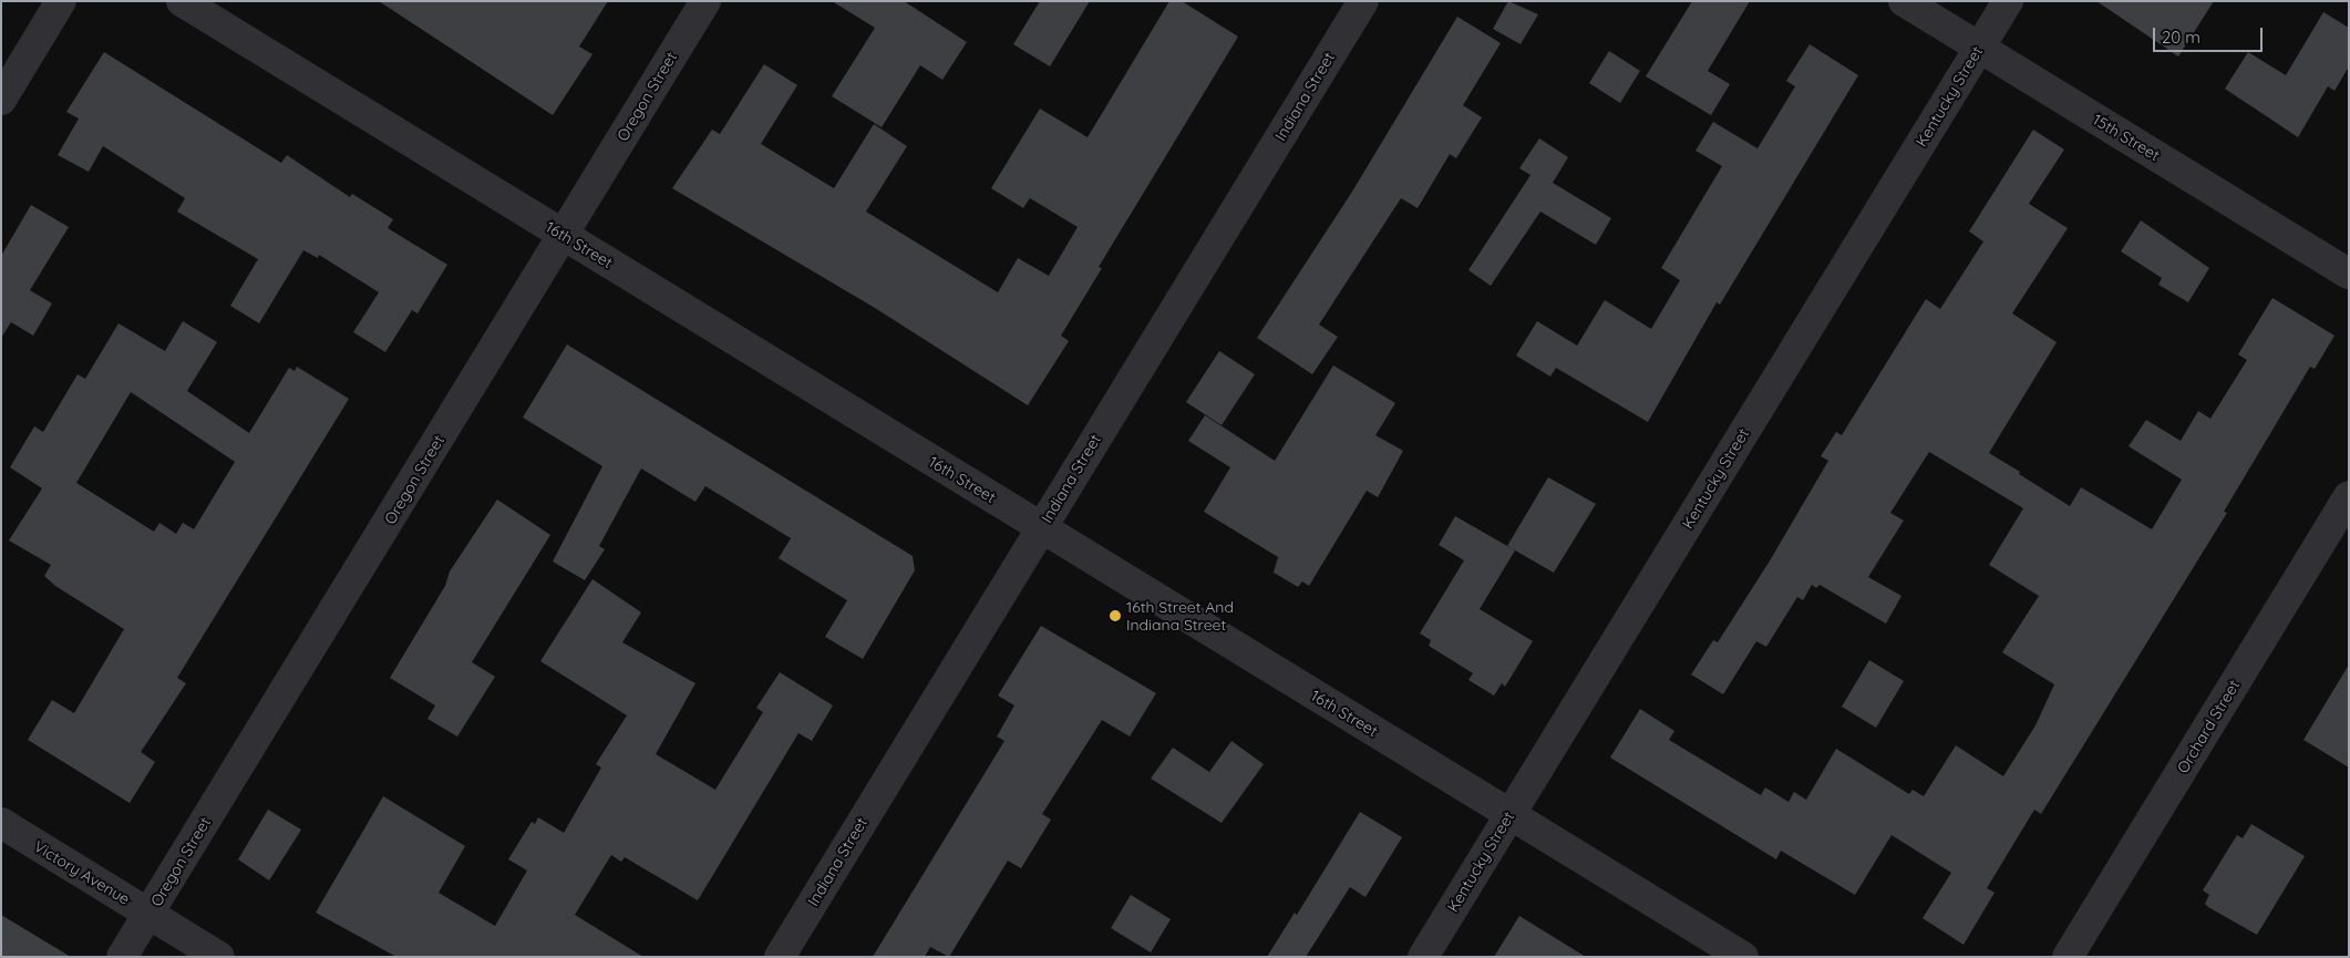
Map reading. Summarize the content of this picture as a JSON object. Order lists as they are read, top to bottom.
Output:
{
  "streets": {
    "street": [
      "Oregon Street",
      "Indiana Street",
      "Kentucky Street",
      "15th Street",
      "16th Street",
      "Orchard Street",
      "Victory Avenue"
    ]
  },
  "crossings": [
    ["Oregon Street", "16th Street"],
    ["Oregon Street", "Victory Avenue"],
    ["Indiana Street", "16th Street"],
    ["Kentucky Street", "15th Street"],
    ["Kentucky Street", "16th Street"]
  ],
  "places": ["16th Street And Indiana Street"],
  "scale_bar": "20 m"
}
